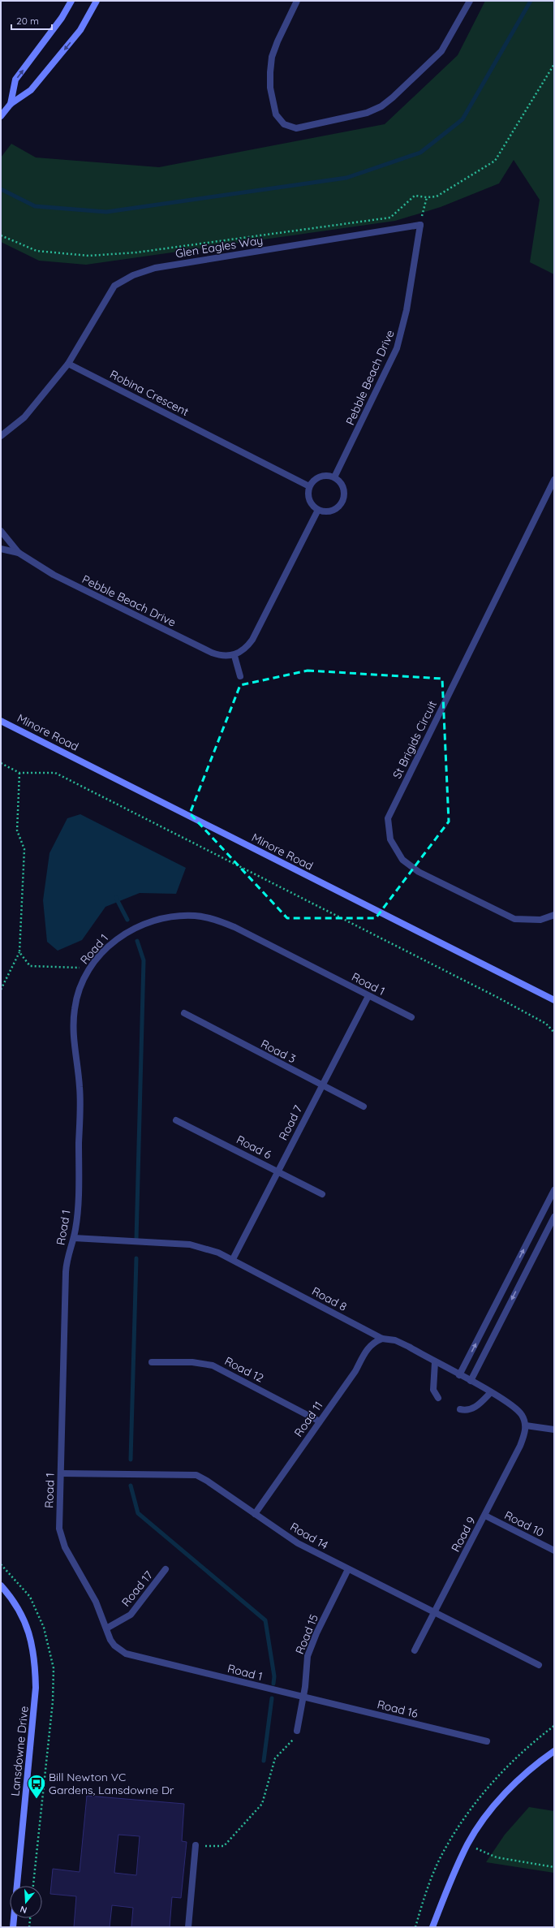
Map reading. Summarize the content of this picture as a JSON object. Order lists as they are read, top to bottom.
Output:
{
  "streets": {
    "street": [
      "Glen Eagles Way",
      "Pebble Beach Drive",
      "Robina Crescent",
      "Minore Road",
      "St Brigids Circuit",
      "Road 1",
      "Road 3",
      "Road 7",
      "Road 6",
      "Road 8",
      "Road 12",
      "Road 11",
      "Road 10",
      "Road 9",
      "Road 14",
      "Road 17",
      "Road 15",
      "Road 16",
      "Lansdowne Drive"
    ]
  },
  "crossings": [
    ["Glen Eagles Way", "Pebble Beach Drive"],
    ["Glen Eagles Way", "Robina Crescent"],
    ["Pebble Beach Drive", "Robina Crescent"],
    ["Road 1", "Road 7"],
    ["Road 1", "Road 8"],
    ["Road 1", "Road 14"],
    ["Road 1", "Road 17"],
    ["Road 1", "Road 15"],
    ["Road 1", "Road 16"],
    ["Road 3", "Road 7"],
    ["Road 7", "Road 6"],
    ["Road 7", "Road 8"],
    ["Road 8", "Road 11"],
    ["Road 8", "Road 9"],
    ["Road 12", "Road 11"],
    ["Road 11", "Road 14"],
    ["Road 10", "Road 9"],
    ["Road 9", "Road 14"],
    ["Road 14", "Road 15"],
    ["Road 15", "Road 16"]
  ],
  "places": {
    "bus stop": ["Bill Newton VC Gardens, Lansdowne Dr"]
  },
  "scale_bar": "20 m",
  "north": "bottom"
}
